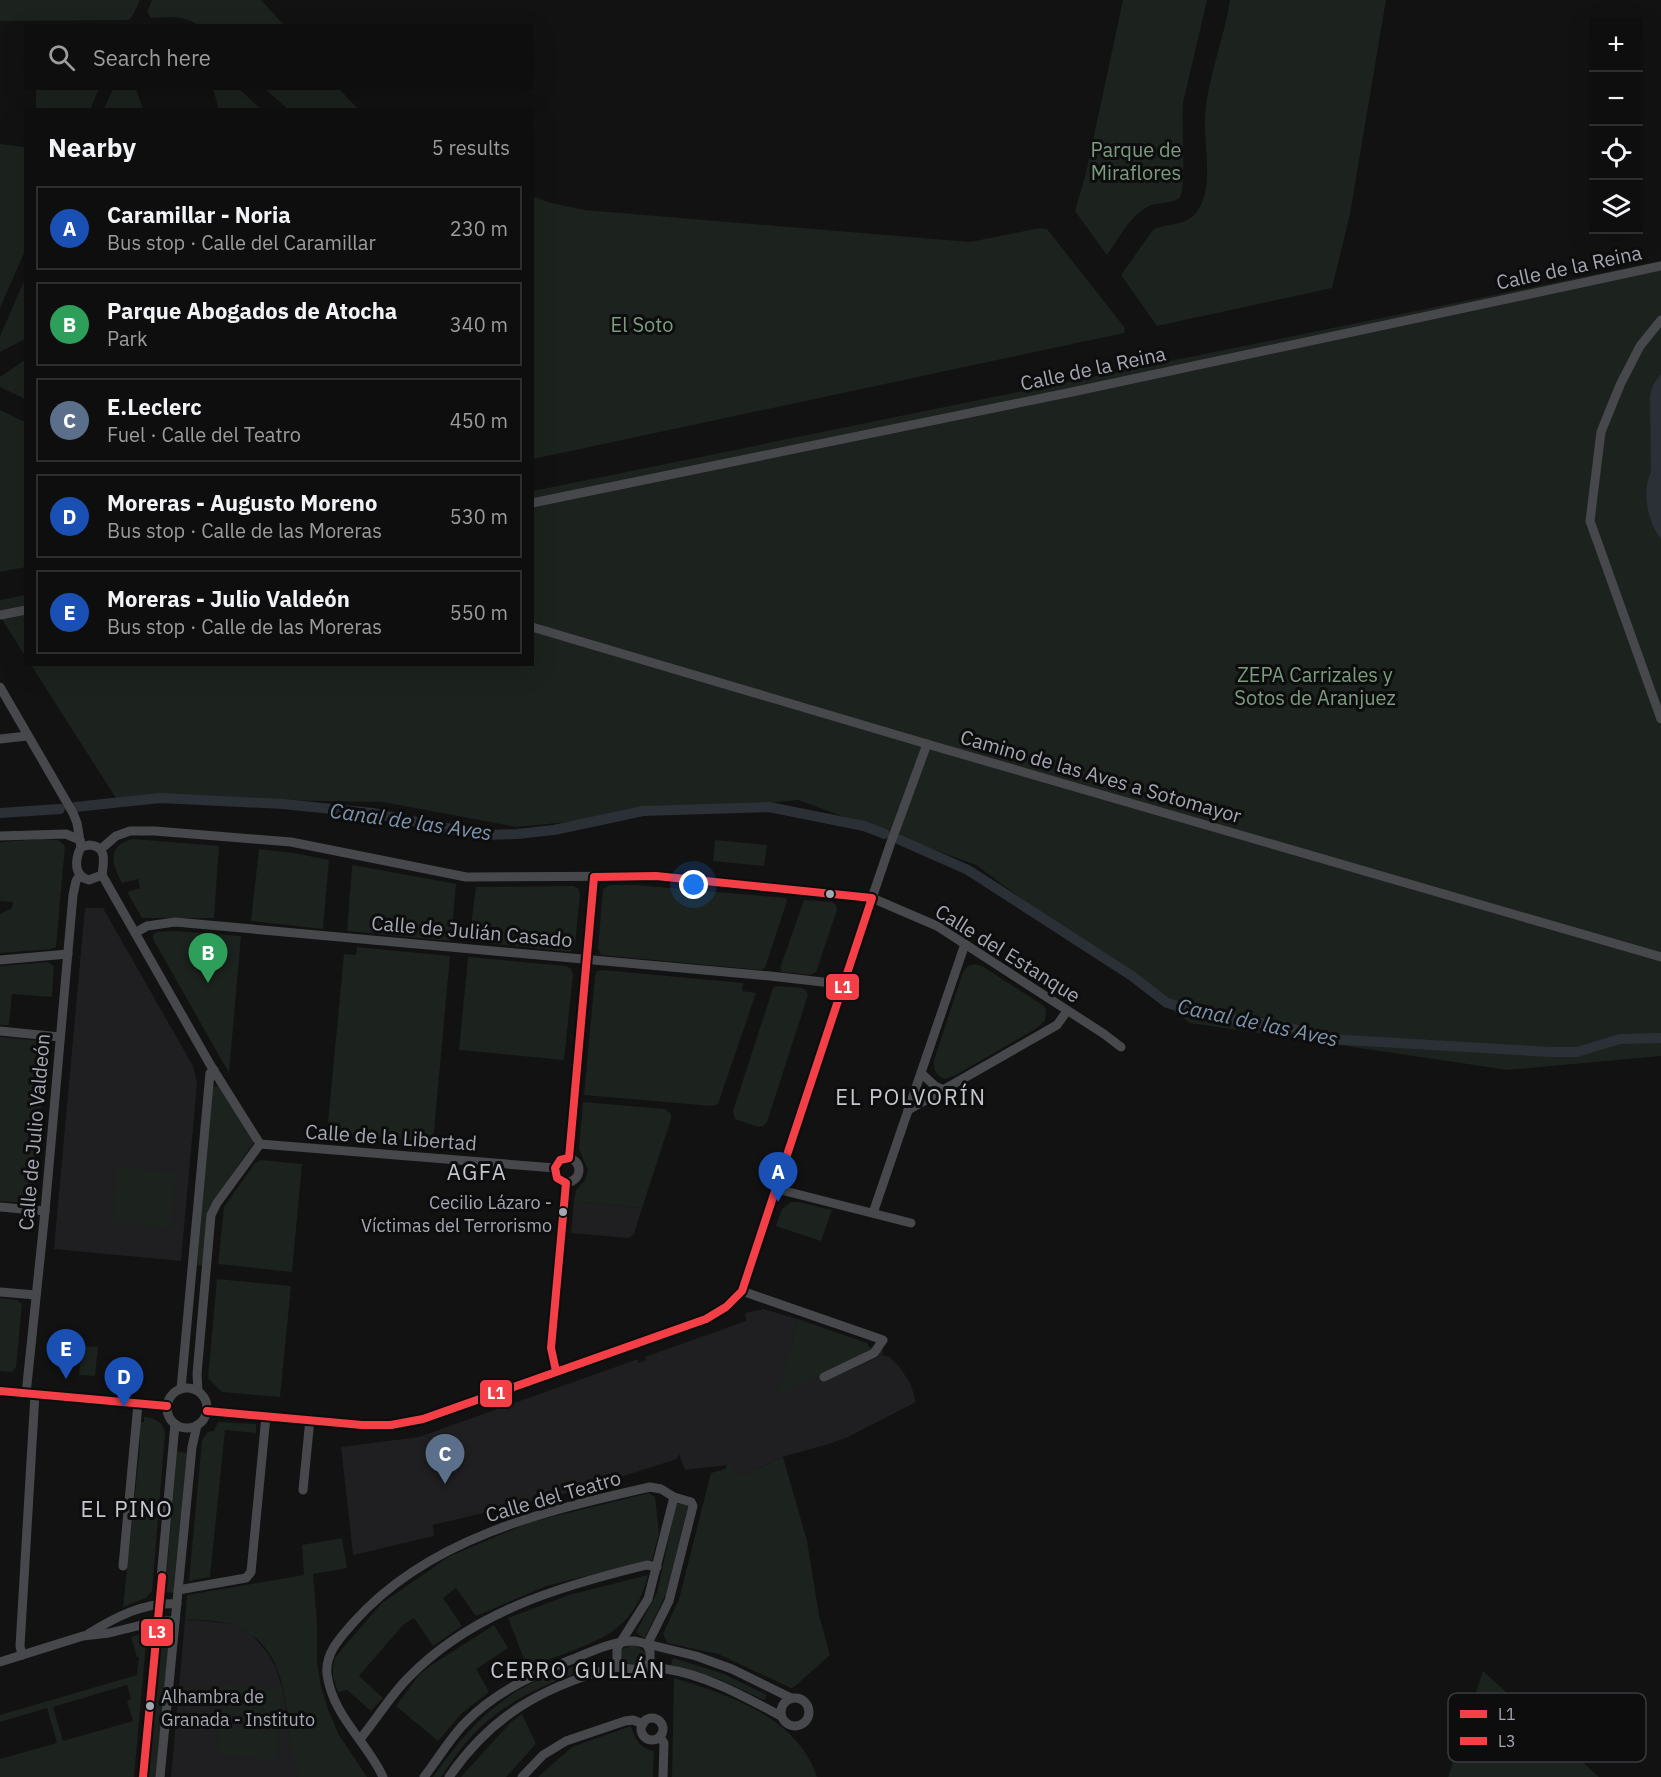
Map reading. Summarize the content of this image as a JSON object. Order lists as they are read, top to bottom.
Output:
{
  "streets": {
    "street": [
      "Calle de la Reina",
      "Camino de las Aves a Sotomayor",
      "Calle de Julián Casado",
      "Calle del Estanque",
      "Calle de Julio Valdeón",
      "Calle de la Libertad",
      "Calle del Teatro"
    ]
  },
  "crossings": [
    ["Calle del Estanque", "Calle de Julio Valdeón"]
  ],
  "districts": [
    "EL POLVORÍN",
    "AGFA",
    "EL PINO",
    "CERRO GULLÁN"
  ],
  "water": ["Canal de las Aves"],
  "parks": ["Parque de Miraflores", "El Soto", "ZEPA Carrizales y Sotos de Aranjuez"],
  "places": ["Cecilio Lázaro - Víctimas del Terrorismo", "Alhambra de Granada - Instituto"],
  "lines": ["transit line L1", "transit line L3"],
  "legend": ["L1", "L3"],
  "page": {
    "map_buttons": ["+", "−"],
    "search": "Search here",
    "heading": ["Nearby", "5 results"],
    "list": [
      {
        "mark": "A",
        "name": "Caramillar - Noria",
        "note": "Bus stop · Calle del Caramillar",
        "value": "230 m"
      },
      {
        "mark": "B",
        "name": "Parque Abogados de Atocha",
        "note": "Park",
        "value": "340 m"
      },
      {
        "mark": "C",
        "name": "E.Leclerc",
        "note": "Fuel · Calle del Teatro",
        "value": "450 m"
      },
      {
        "mark": "D",
        "name": "Moreras - Augusto Moreno",
        "note": "Bus stop · Calle de las Moreras",
        "value": "530 m"
      },
      {
        "mark": "E",
        "name": "Moreras - Julio Valdeón",
        "note": "Bus stop · Calle de las Moreras",
        "value": "550 m"
      }
    ],
    "pins": [
      "B",
      "A",
      "E",
      "D",
      "C"
    ]
  }
}
